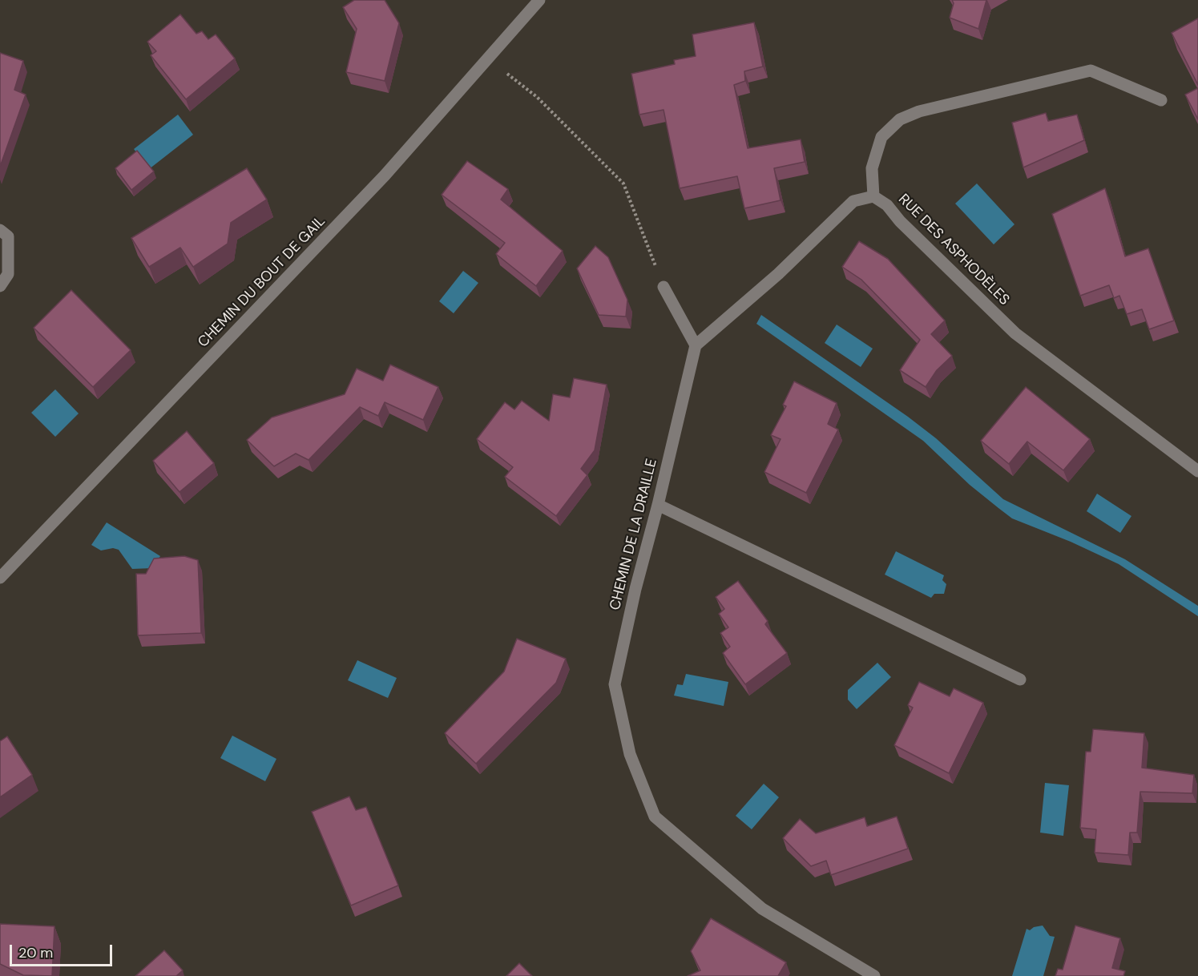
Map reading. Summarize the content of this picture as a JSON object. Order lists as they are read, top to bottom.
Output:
{
  "streets": {
    "street": ["RUE DES ASPHODÈLES", "CHEMIN DU BOUT DE GAIL", "CHEMIN DE LA DRAILLE"]
  },
  "scale_bar": "20 m"
}
